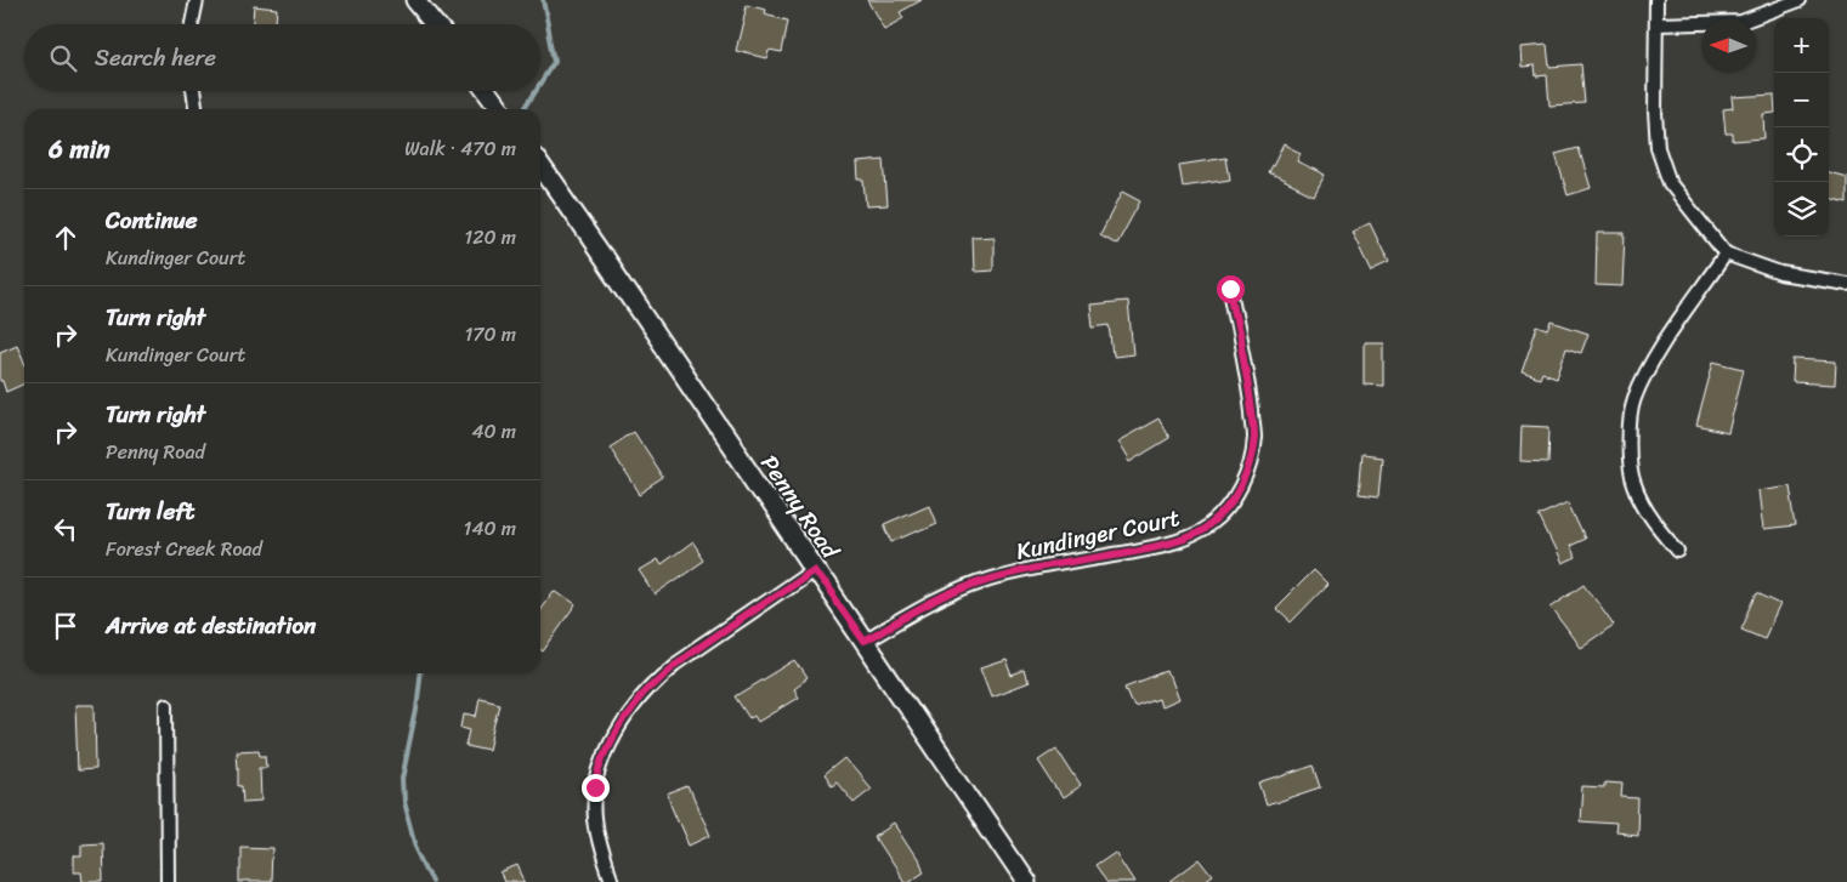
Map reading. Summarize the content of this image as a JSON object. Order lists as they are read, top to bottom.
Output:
{
  "streets": {
    "street": ["Penny Road", "Kundinger Court"]
  },
  "crossings": [
    ["Penny Road", "Kundinger Court"]
  ],
  "north": "left",
  "page": {
    "map_buttons": ["+", "−"],
    "search": "Search here",
    "heading": ["6 min", "Walk · 470 m"],
    "list": [
      ["Continue", "Kundinger Court", "120 m"],
      ["Turn right", "Kundinger Court", "170 m"],
      ["Turn right", "Penny Road", "40 m"],
      ["Turn left", "Forest Creek Road", "140 m"],
      "Arrive at destination"
    ]
  }
}
